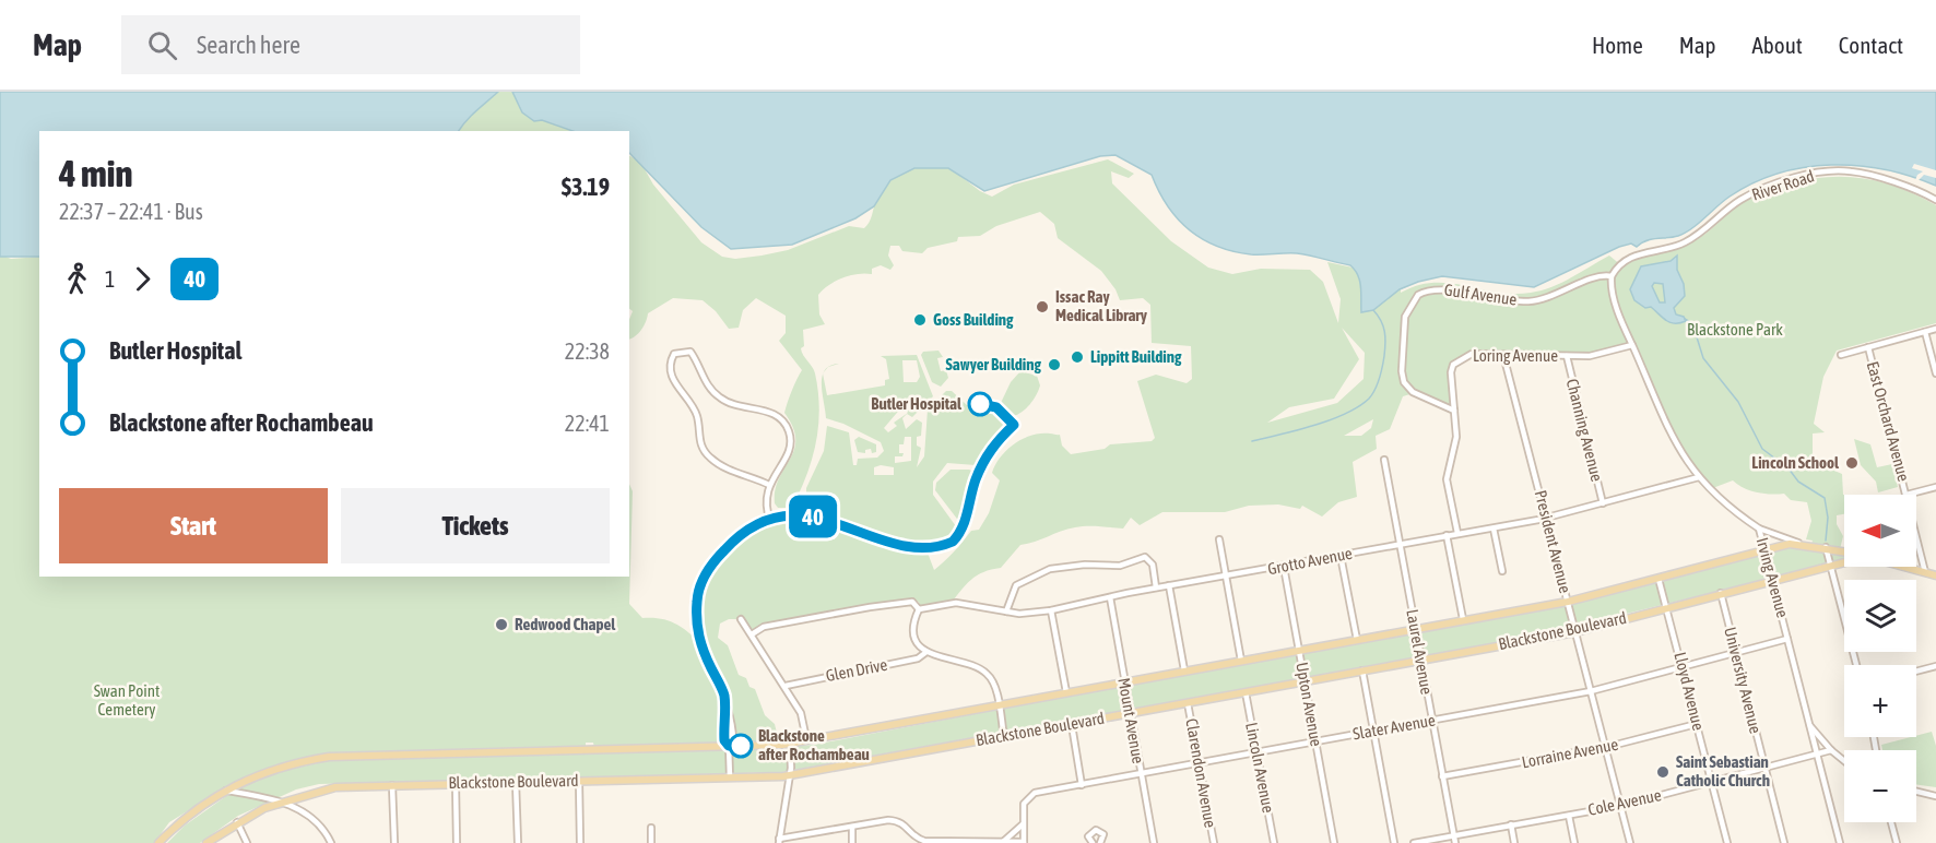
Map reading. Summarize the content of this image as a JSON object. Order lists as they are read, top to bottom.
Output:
{
  "streets": {
    "main road": ["Blackstone Boulevard"],
    "street": [
      "River Road",
      "Gulf Avenue",
      "Loring Avenue",
      "East Orchard Avenue",
      "Channing Avenue",
      "President Avenue",
      "Grotto Avenue",
      "Irving Avenue",
      "Laurel Avenue",
      "Glen Drive",
      "University Avenue",
      "Lloyd Avenue",
      "Upton Avenue",
      "Mount Avenue",
      "Slater Avenue",
      "Lorraine Avenue",
      "Lincoln Avenue",
      "Clarendon Avenue",
      "Cole Avenue"
    ]
  },
  "crossings": [
    ["River Road", "Gulf Avenue"],
    ["River Road", "Irving Avenue"],
    ["Gulf Avenue", "Loring Avenue"],
    ["Gulf Avenue", "Irving Avenue"],
    ["Loring Avenue", "Channing Avenue"],
    ["Loring Avenue", "President Avenue"],
    ["Loring Avenue", "Grotto Avenue"],
    ["Loring Avenue", "Irving Avenue"],
    ["Channing Avenue", "Grotto Avenue"],
    ["President Avenue", "Grotto Avenue"],
    ["President Avenue", "Blackstone Boulevard"],
    ["President Avenue", "Slater Avenue"],
    ["President Avenue", "Lorraine Avenue"],
    ["President Avenue", "Cole Avenue"],
    ["Grotto Avenue", "Irving Avenue"],
    ["Grotto Avenue", "Laurel Avenue"],
    ["Grotto Avenue", "Upton Avenue"],
    ["Grotto Avenue", "Mount Avenue"],
    ["Irving Avenue", "Blackstone Boulevard"],
    ["Irving Avenue", "Slater Avenue"],
    ["Irving Avenue", "Cole Avenue"],
    ["Blackstone Boulevard", "Laurel Avenue"],
    ["Blackstone Boulevard", "University Avenue"],
    ["Blackstone Boulevard", "Lloyd Avenue"],
    ["Blackstone Boulevard", "Upton Avenue"],
    ["Blackstone Boulevard", "Mount Avenue"],
    ["Blackstone Boulevard", "Lincoln Avenue"],
    ["Blackstone Boulevard", "Clarendon Avenue"],
    ["Laurel Avenue", "Slater Avenue"],
    ["Laurel Avenue", "Lorraine Avenue"],
    ["Laurel Avenue", "Cole Avenue"],
    ["University Avenue", "Slater Avenue"],
    ["University Avenue", "Cole Avenue"],
    ["Lloyd Avenue", "Slater Avenue"],
    ["Lloyd Avenue", "Lorraine Avenue"],
    ["Lloyd Avenue", "Cole Avenue"],
    ["Upton Avenue", "Slater Avenue"],
    ["Mount Avenue", "Slater Avenue"],
    ["Slater Avenue", "Lincoln Avenue"],
    ["Slater Avenue", "Clarendon Avenue"]
  ],
  "parks": ["Blackstone Park", "Swan Point Cemetery"],
  "places": [
    "Issac Ray Medical Library",
    "Goss Building",
    "Lippitt Building",
    "Sawyer Building",
    "Butler Hospital",
    "Lincoln School",
    "Redwood Chapel",
    "Blackstone after Rochambeau",
    "Saint Sebastian Catholic Church"
  ],
  "lines": ["bus line 40"],
  "north": "left",
  "page": {
    "header": "Map",
    "search": "Search here",
    "nav": [
      "Home",
      "Map",
      "About",
      "Contact"
    ],
    "on_map": "40",
    "heading": ["4 min", "22:37 – 22:41 · Bus", "$3.19"],
    "legs": ["1", "40"],
    "list": [
      {
        "name": "Butler Hospital",
        "value": "22:38"
      },
      {
        "name": "Blackstone after Rochambeau",
        "value": "22:41"
      }
    ],
    "buttons": ["Start", "Tickets"],
    "map_buttons": ["+", "−"]
  }
}
